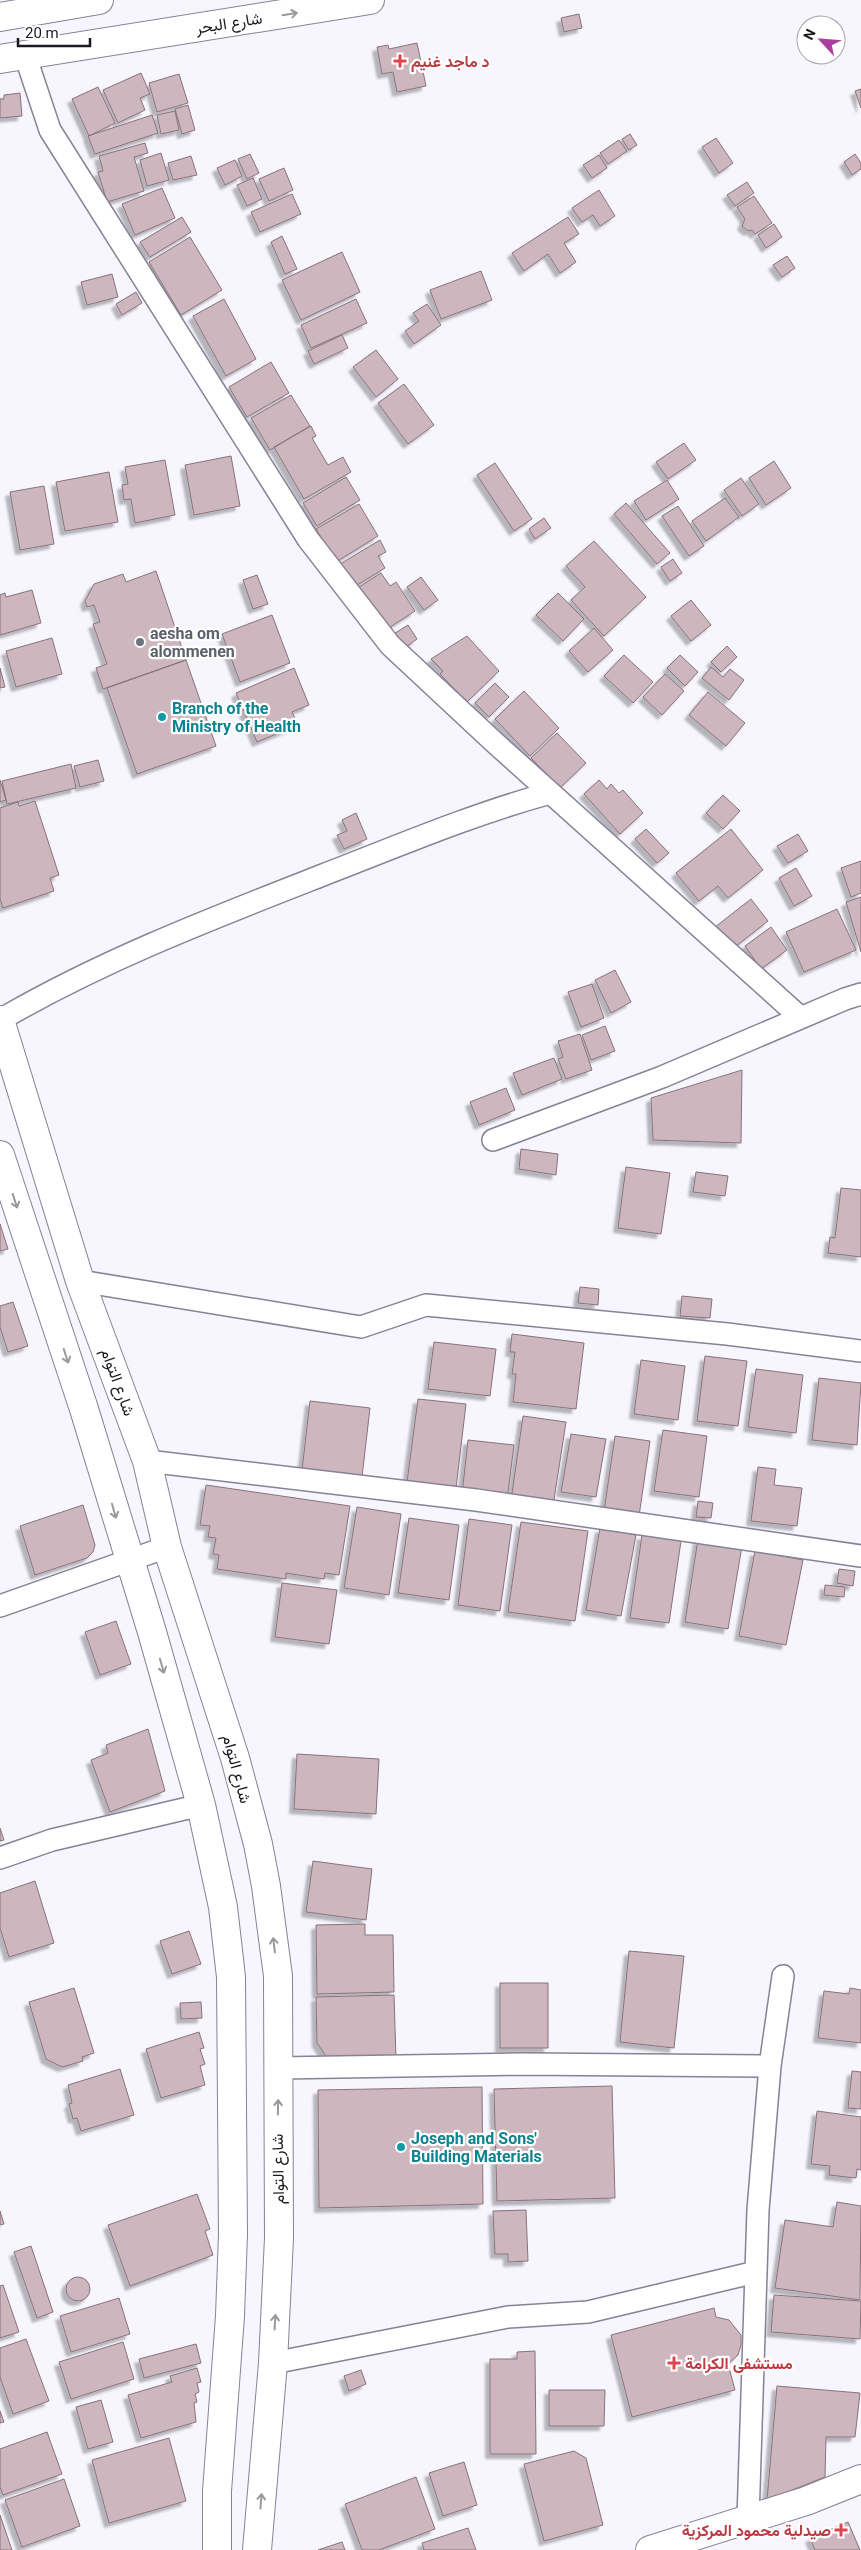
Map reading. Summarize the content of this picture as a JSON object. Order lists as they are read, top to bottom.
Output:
{
  "streets": {
    "main road": ["شارع البحر", "شارع التوام"]
  },
  "one_way": ["شارع البحر"],
  "places": {
    "health": ["د ماجد غنيم", "مستشفى الكرامة", "صيدلية محمود المركزية"],
    "other": ["aesha om alommenen", "Branch of the Ministry of Health", "Joseph and Sons' Building Materials"]
  },
  "scale_bar": "20 m",
  "north": "top left"
}
